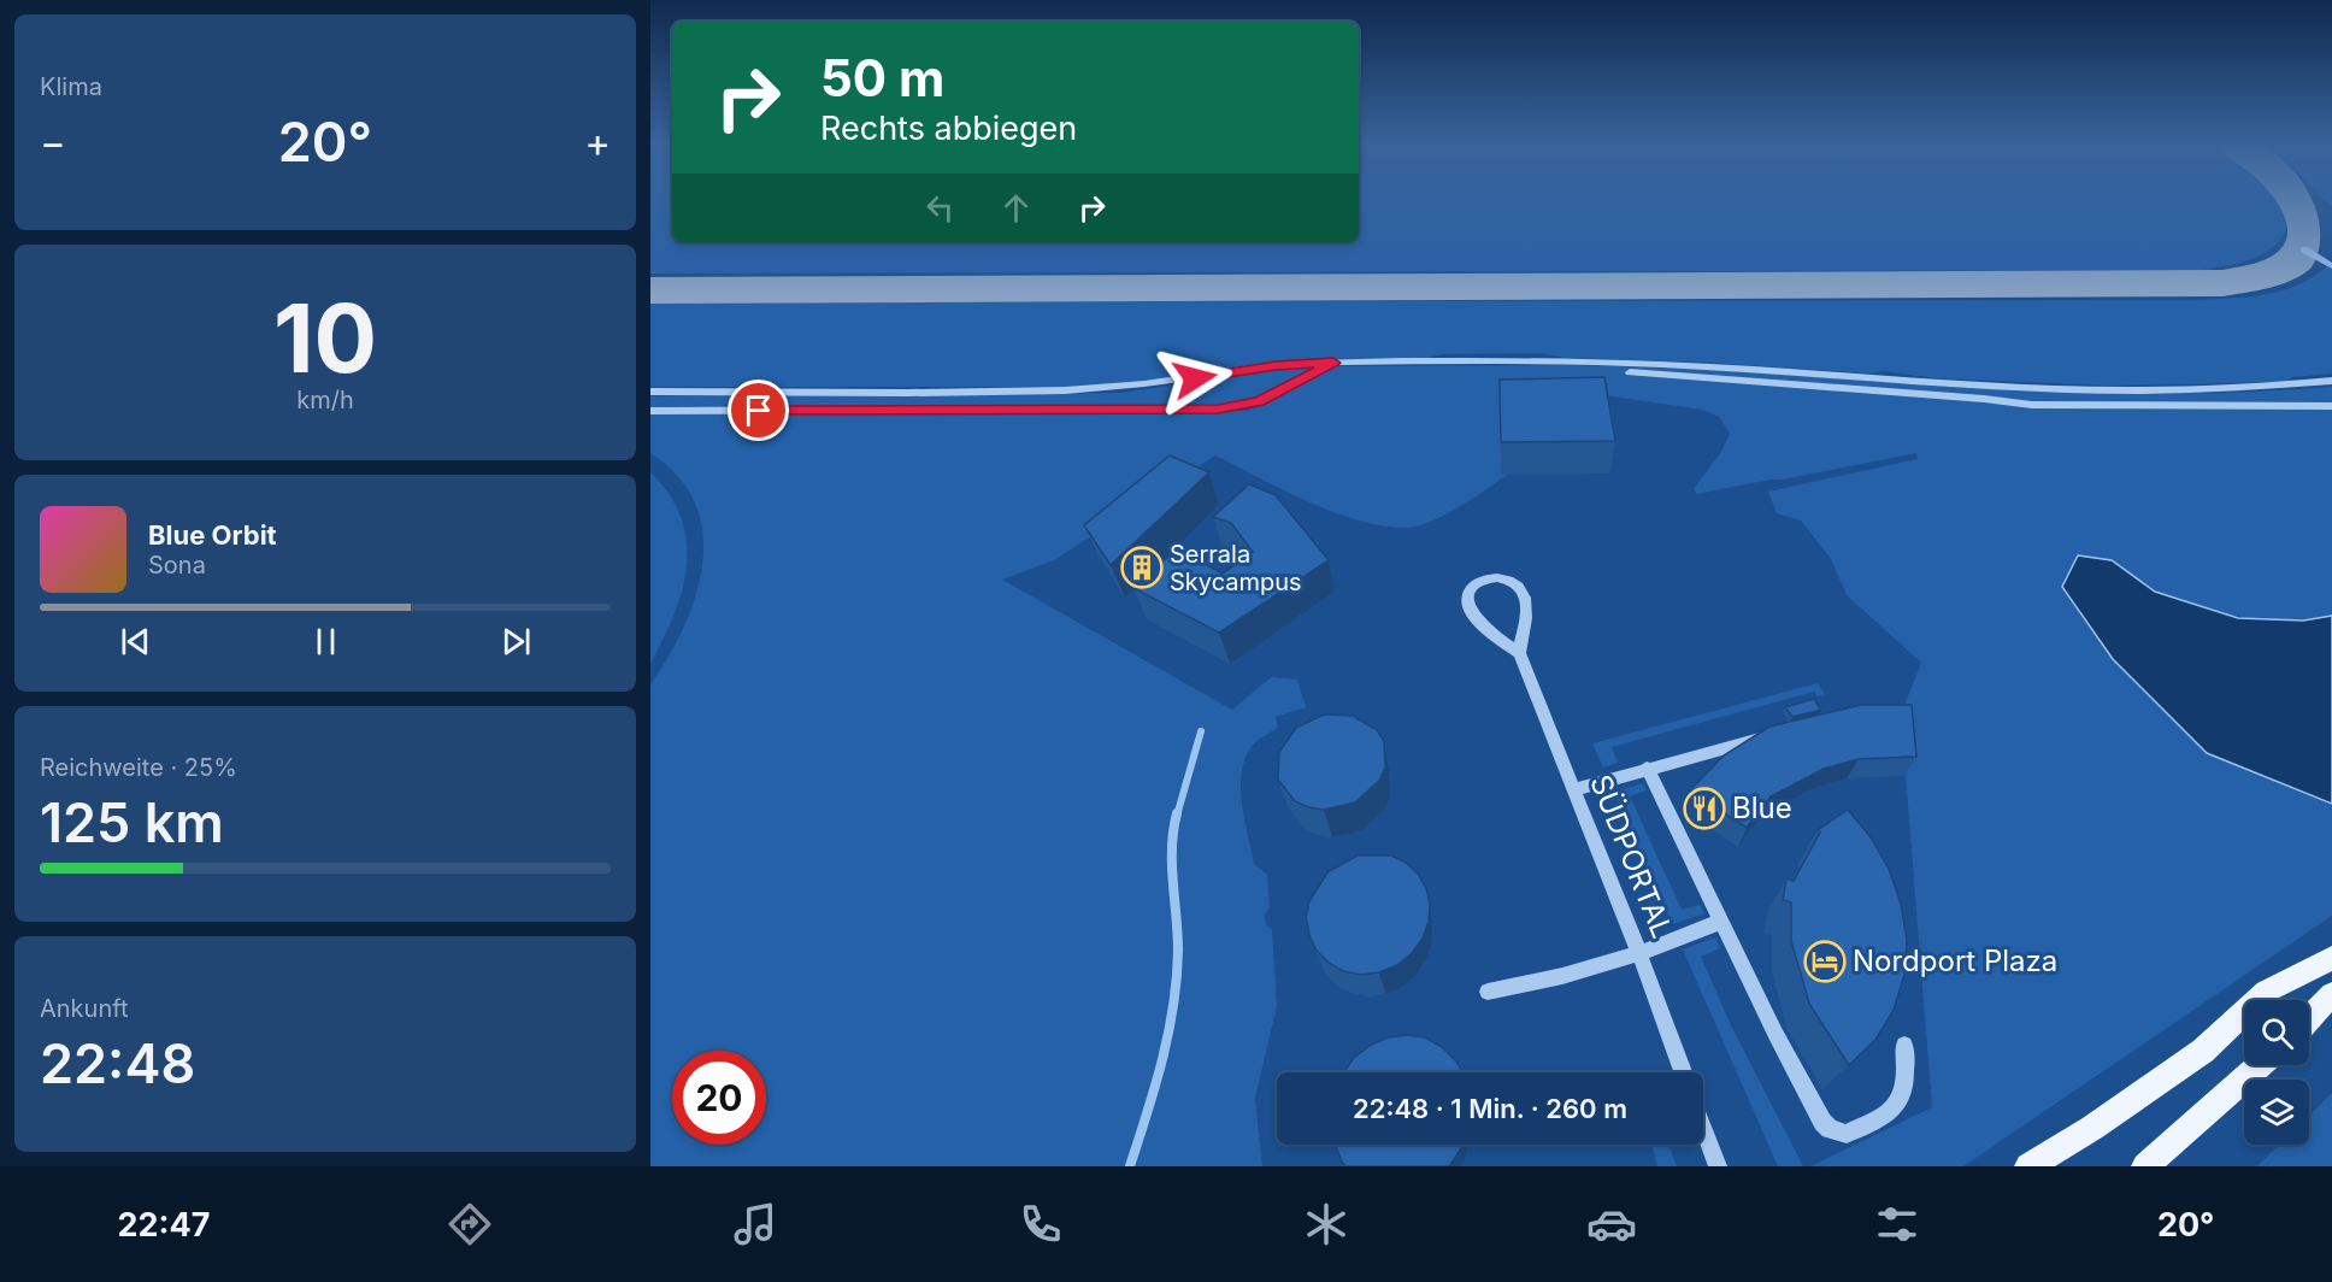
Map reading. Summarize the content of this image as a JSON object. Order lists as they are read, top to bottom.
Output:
{
  "streets": {
    "street": ["SÜDPORTAL"]
  },
  "places": {
    "building": ["Serrala Skycampus"],
    "restaurant": ["Blue"],
    "hotel": ["Nordport Plaza"]
  },
  "page": {
    "tile": [
      "Klima",
      ["10", "km/h"],
      ["Reichweite · 25%", "125 km"],
      ["Ankunft", "22:48"]
    ],
    "turn": ["50 m", "Rechts abbiegen"],
    "heat": ["−", "20°", "+"],
    "song": ["Blue Orbit", "Sona"],
    "limit": "20",
    "trip": "22:48 · 1 Min. · 260 m",
    "tabs": ["22:47", "20°"]
  }
}
